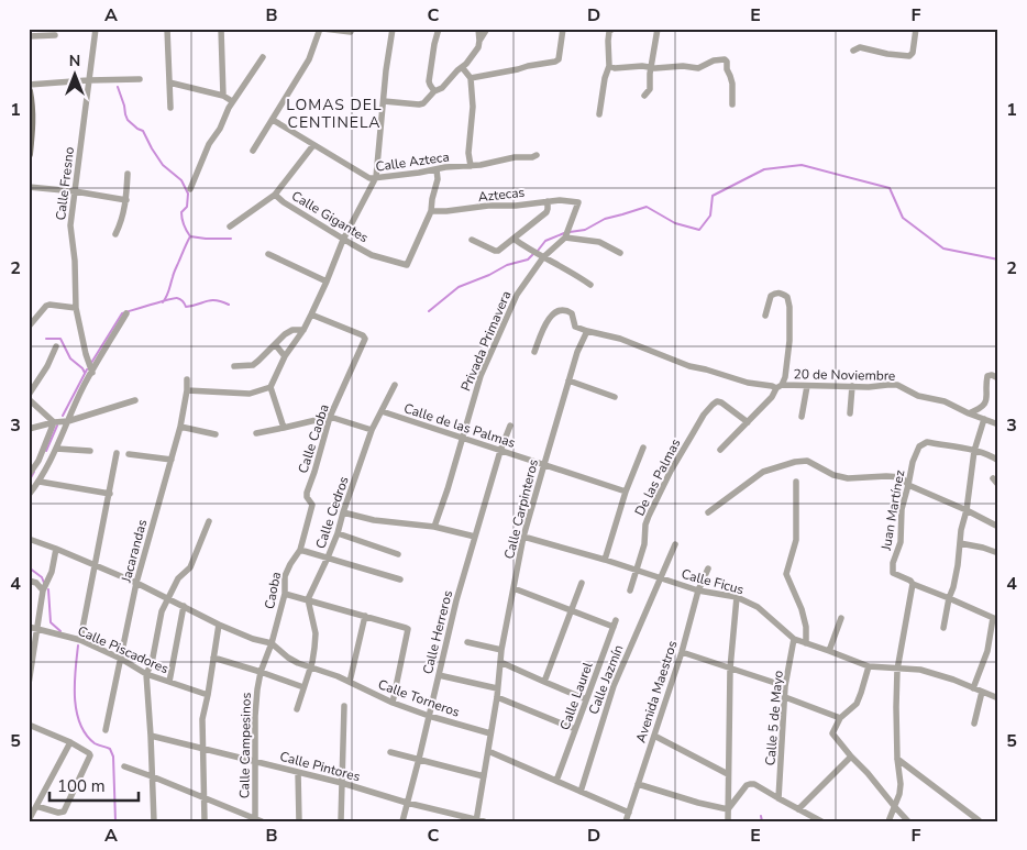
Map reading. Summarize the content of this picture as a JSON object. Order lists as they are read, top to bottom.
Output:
{
  "streets": {
    "street": [
      "Calle Azteca",
      "Calle Fresno",
      "Aztecas",
      "Calle Gigantes",
      "Privada Primavera",
      "20 de Noviembre",
      "Calle de las Palmas",
      "Calle Caoba",
      "De las Palmas",
      "Calle Carpinteros",
      "Juan Martínez",
      "Calle Cedros",
      "Jacarandas",
      "Calle Ficus",
      "Caoba",
      "Calle Herreros",
      "Calle Piscadores",
      "Calle Jazmín",
      "Avenida Maestros",
      "Calle Laurel",
      "Calle Torneros",
      "Calle 5 de Mayo",
      "Calle Campesinos",
      "Calle Pintores"
    ]
  },
  "crossings": [
    ["Aztecas", "Calle Gigantes"],
    ["Aztecas", "Privada Primavera"],
    ["Privada Primavera", "Calle de las Palmas"],
    ["20 de Noviembre", "Calle Carpinteros"],
    ["Calle de las Palmas", "Calle Carpinteros"],
    ["Calle de las Palmas", "Calle Cedros"],
    ["Calle de las Palmas", "Calle Herreros"],
    ["Calle Caoba", "Caoba"],
    ["De las Palmas", "Calle Ficus"],
    ["Calle Carpinteros", "Calle Ficus"],
    ["Calle Carpinteros", "Calle Torneros"],
    ["Calle Carpinteros", "Calle Pintores"],
    ["Jacarandas", "Calle Piscadores"],
    ["Calle Ficus", "Calle Jazmín"],
    ["Calle Ficus", "Avenida Maestros"],
    ["Calle Ficus", "Calle 5 de Mayo"],
    ["Caoba", "Calle Torneros"],
    ["Caoba", "Calle Campesinos"],
    ["Calle Herreros", "Calle Torneros"],
    ["Calle Herreros", "Calle Pintores"],
    ["Calle Campesinos", "Calle Pintores"]
  ],
  "districts": ["LOMAS DEL CENTINELA"],
  "scale_bar": "100 m",
  "north": "top",
  "grid": {
    "columns": [
      "A",
      "B",
      "C",
      "D",
      "E",
      "F"
    ],
    "rows": [
      "1",
      "2",
      "3",
      "4",
      "5"
    ]
  }
}
